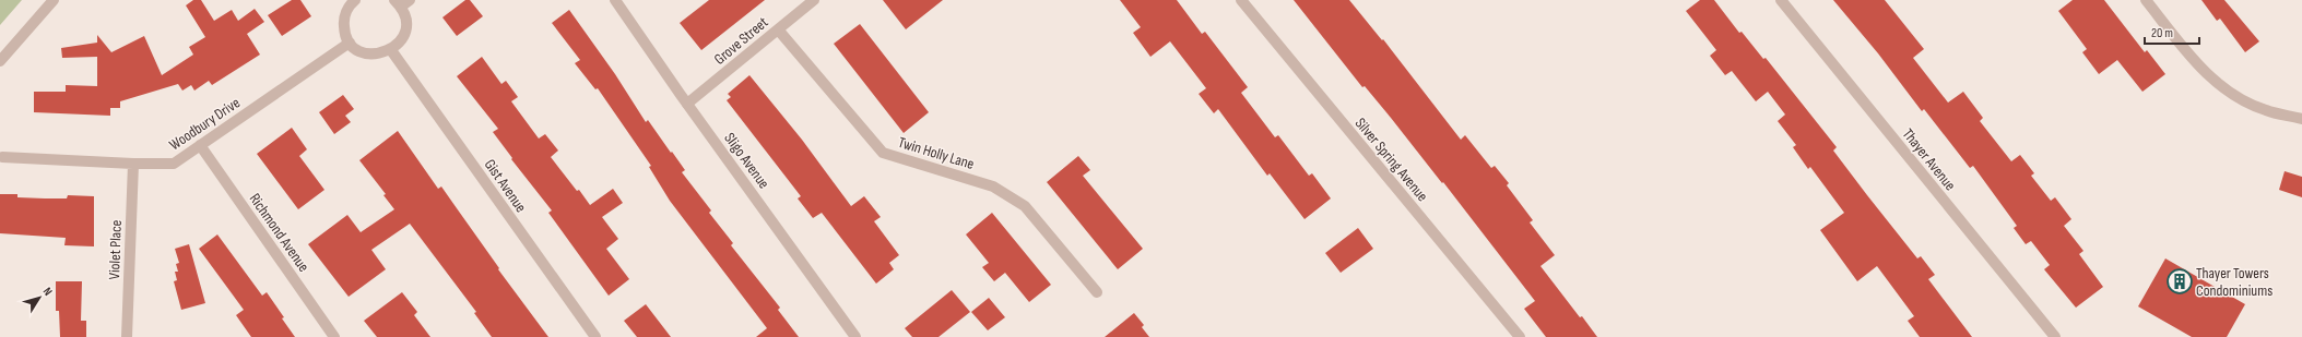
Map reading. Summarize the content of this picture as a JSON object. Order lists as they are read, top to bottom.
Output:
{
  "streets": {
    "street": [
      "Grove Street",
      "Woodbury Drive",
      "Twin Holly Lane",
      "Silver Spring Avenue",
      "Thayer Avenue",
      "Sligo Avenue",
      "Gist Avenue",
      "Richmond Avenue",
      "Violet Place"
    ]
  },
  "crossings": [
    ["Grove Street", "Twin Holly Lane"],
    ["Grove Street", "Sligo Avenue"],
    ["Woodbury Drive", "Richmond Avenue"],
    ["Woodbury Drive", "Violet Place"]
  ],
  "places": {
    "building": ["Thayer Towers Condominiums"]
  },
  "scale_bar": "20 m",
  "north": "top right"
}
